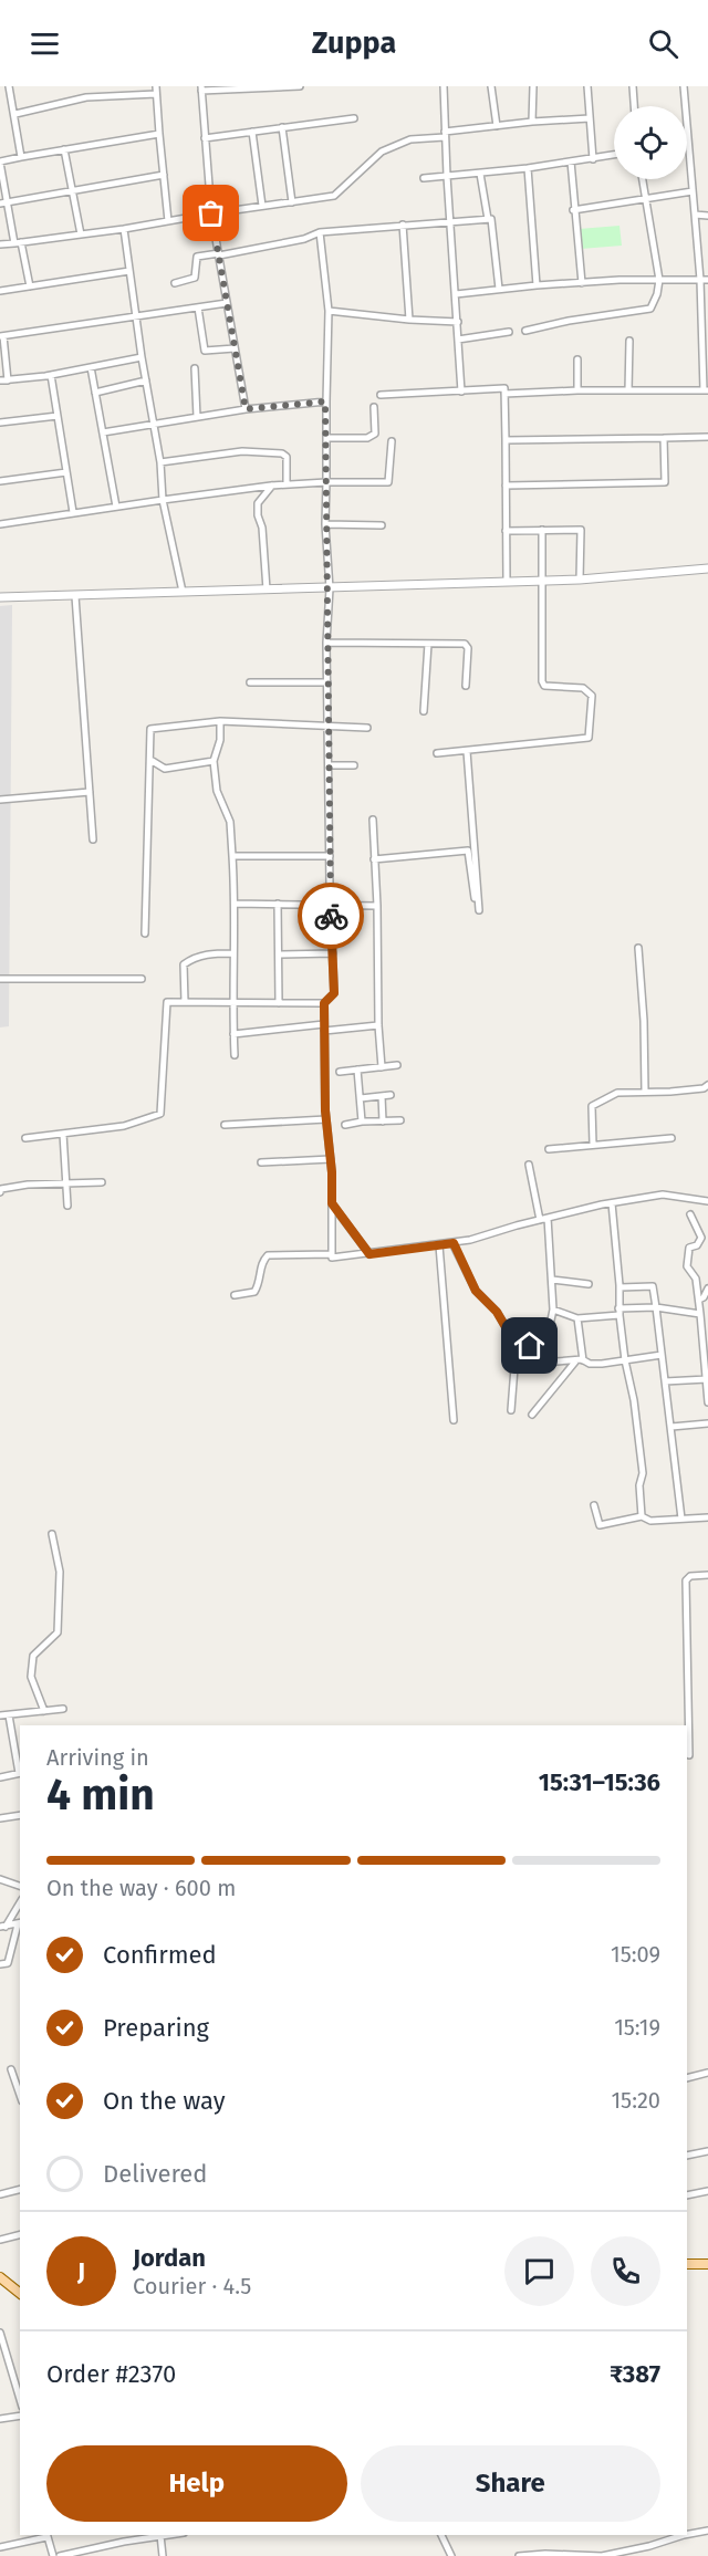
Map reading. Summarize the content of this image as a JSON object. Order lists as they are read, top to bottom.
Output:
{
  "page": {
    "header": "Zuppa",
    "heading": ["4 min", "Arriving in", "15:31–15:36"],
    "panel": [
      "Jordan",
      "Courier · 4.5",
      "Order #2370",
      "₹387"
    ],
    "bar": "On the way · 600 m",
    "list": [
      ["Confirmed", "15:09"],
      ["Preparing", "15:19"],
      ["On the way", "15:20"],
      "Delivered"
    ],
    "round": "J",
    "buttons": ["Help", "Share"]
  }
}
